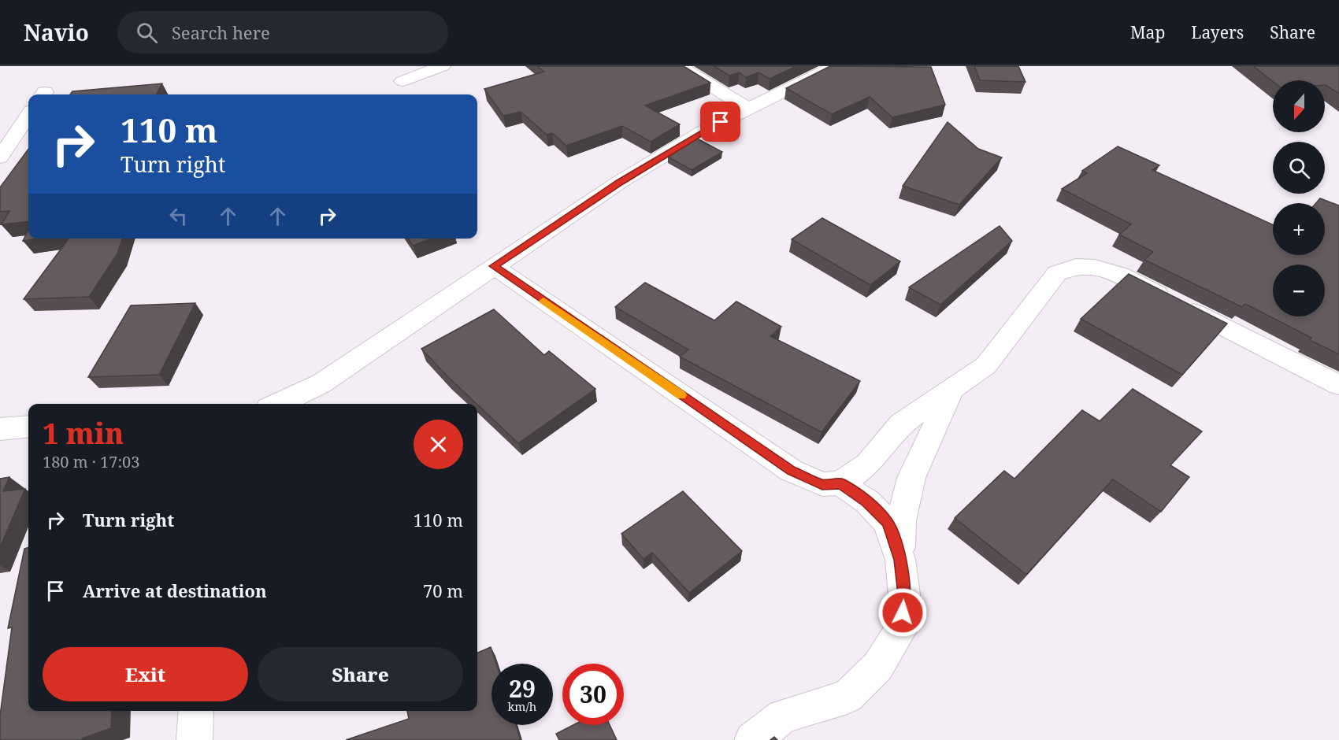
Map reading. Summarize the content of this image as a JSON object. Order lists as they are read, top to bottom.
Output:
{
  "north": "bottom",
  "page": {
    "header": "Navio",
    "search": "Search here",
    "nav": ["Map", "Layers", "Share"],
    "map_buttons": ["+", "−"],
    "turn": ["110 m", "Turn right"],
    "heading": ["1 min", "180 m · 17:03"],
    "list": [
      {
        "name": "Turn right",
        "value": "110 m"
      },
      {
        "name": "Arrive at destination",
        "value": "70 m"
      }
    ],
    "buttons": ["Exit", "Share"],
    "speed": "29 km/h",
    "limit": "30"
  }
}
